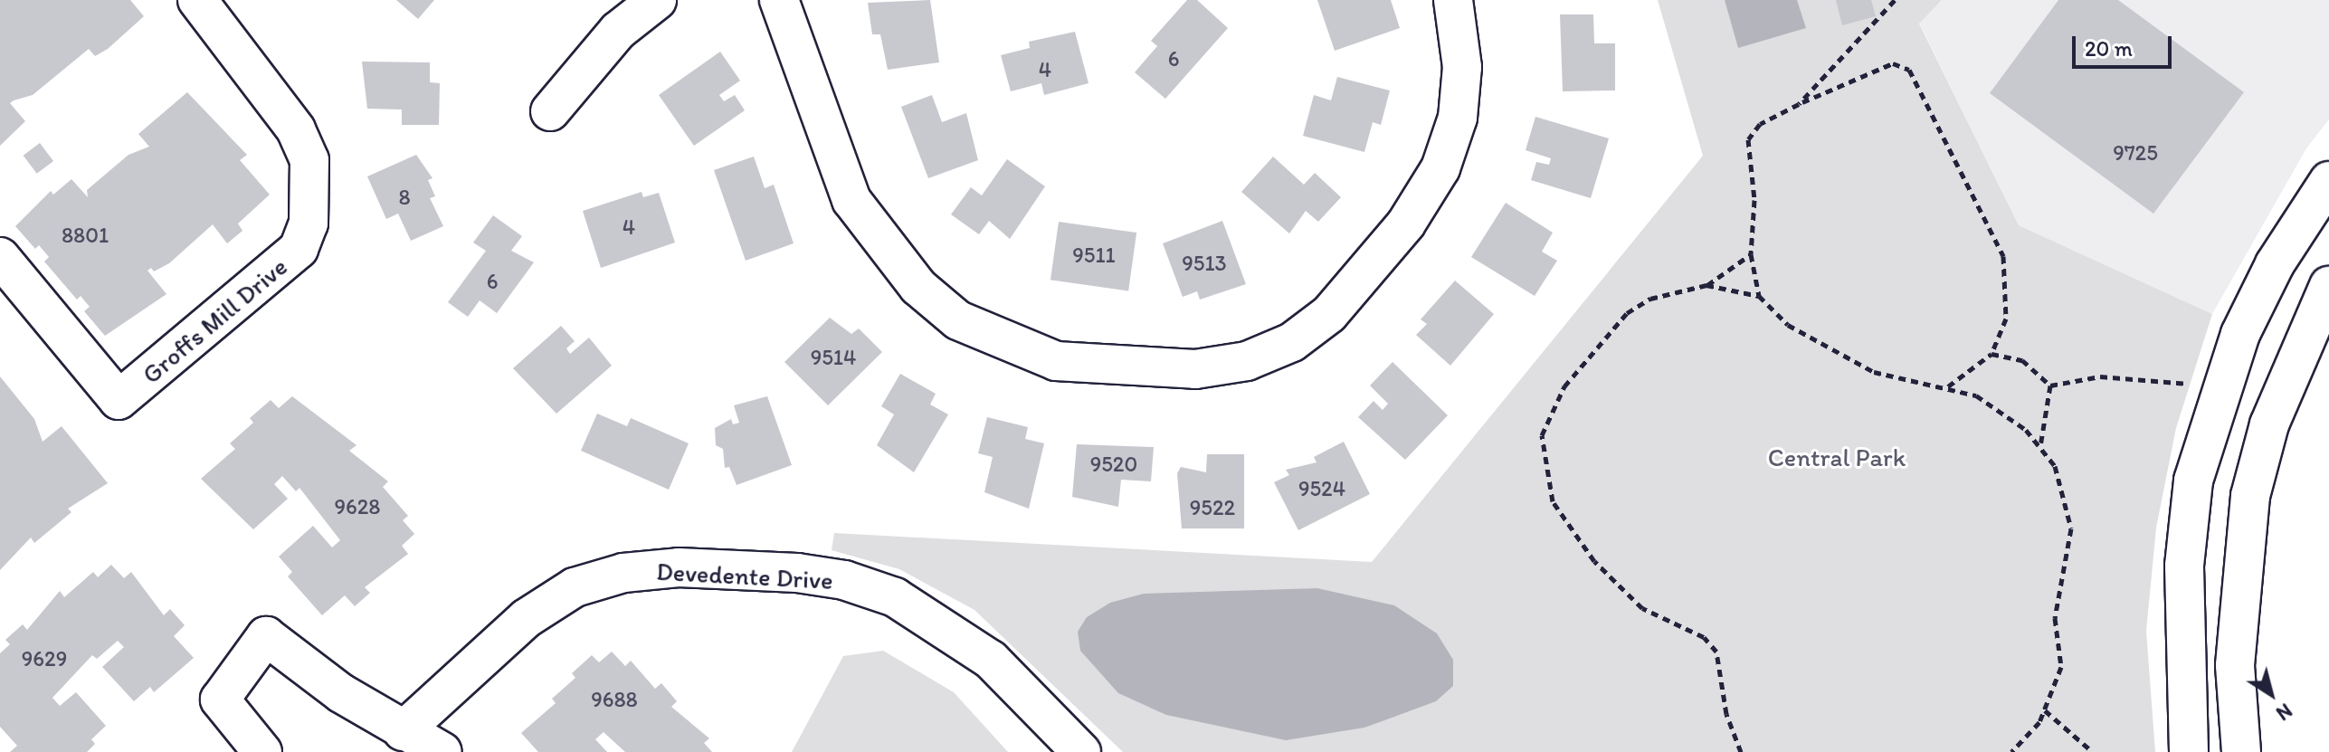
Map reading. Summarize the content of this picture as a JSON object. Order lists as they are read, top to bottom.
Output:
{
  "streets": {
    "street": ["Groffs Mill Drive", "Devedente Drive"]
  },
  "parks": ["Central Park"],
  "house_numbers": [
    "6",
    "4",
    "9725",
    "8",
    "4",
    "8801",
    "9511",
    "9513",
    "6",
    "9514",
    "9520",
    "9524",
    "9628",
    "9522",
    "9629",
    "9688"
  ],
  "scale_bar": "20 m",
  "north": "bottom right"
}
